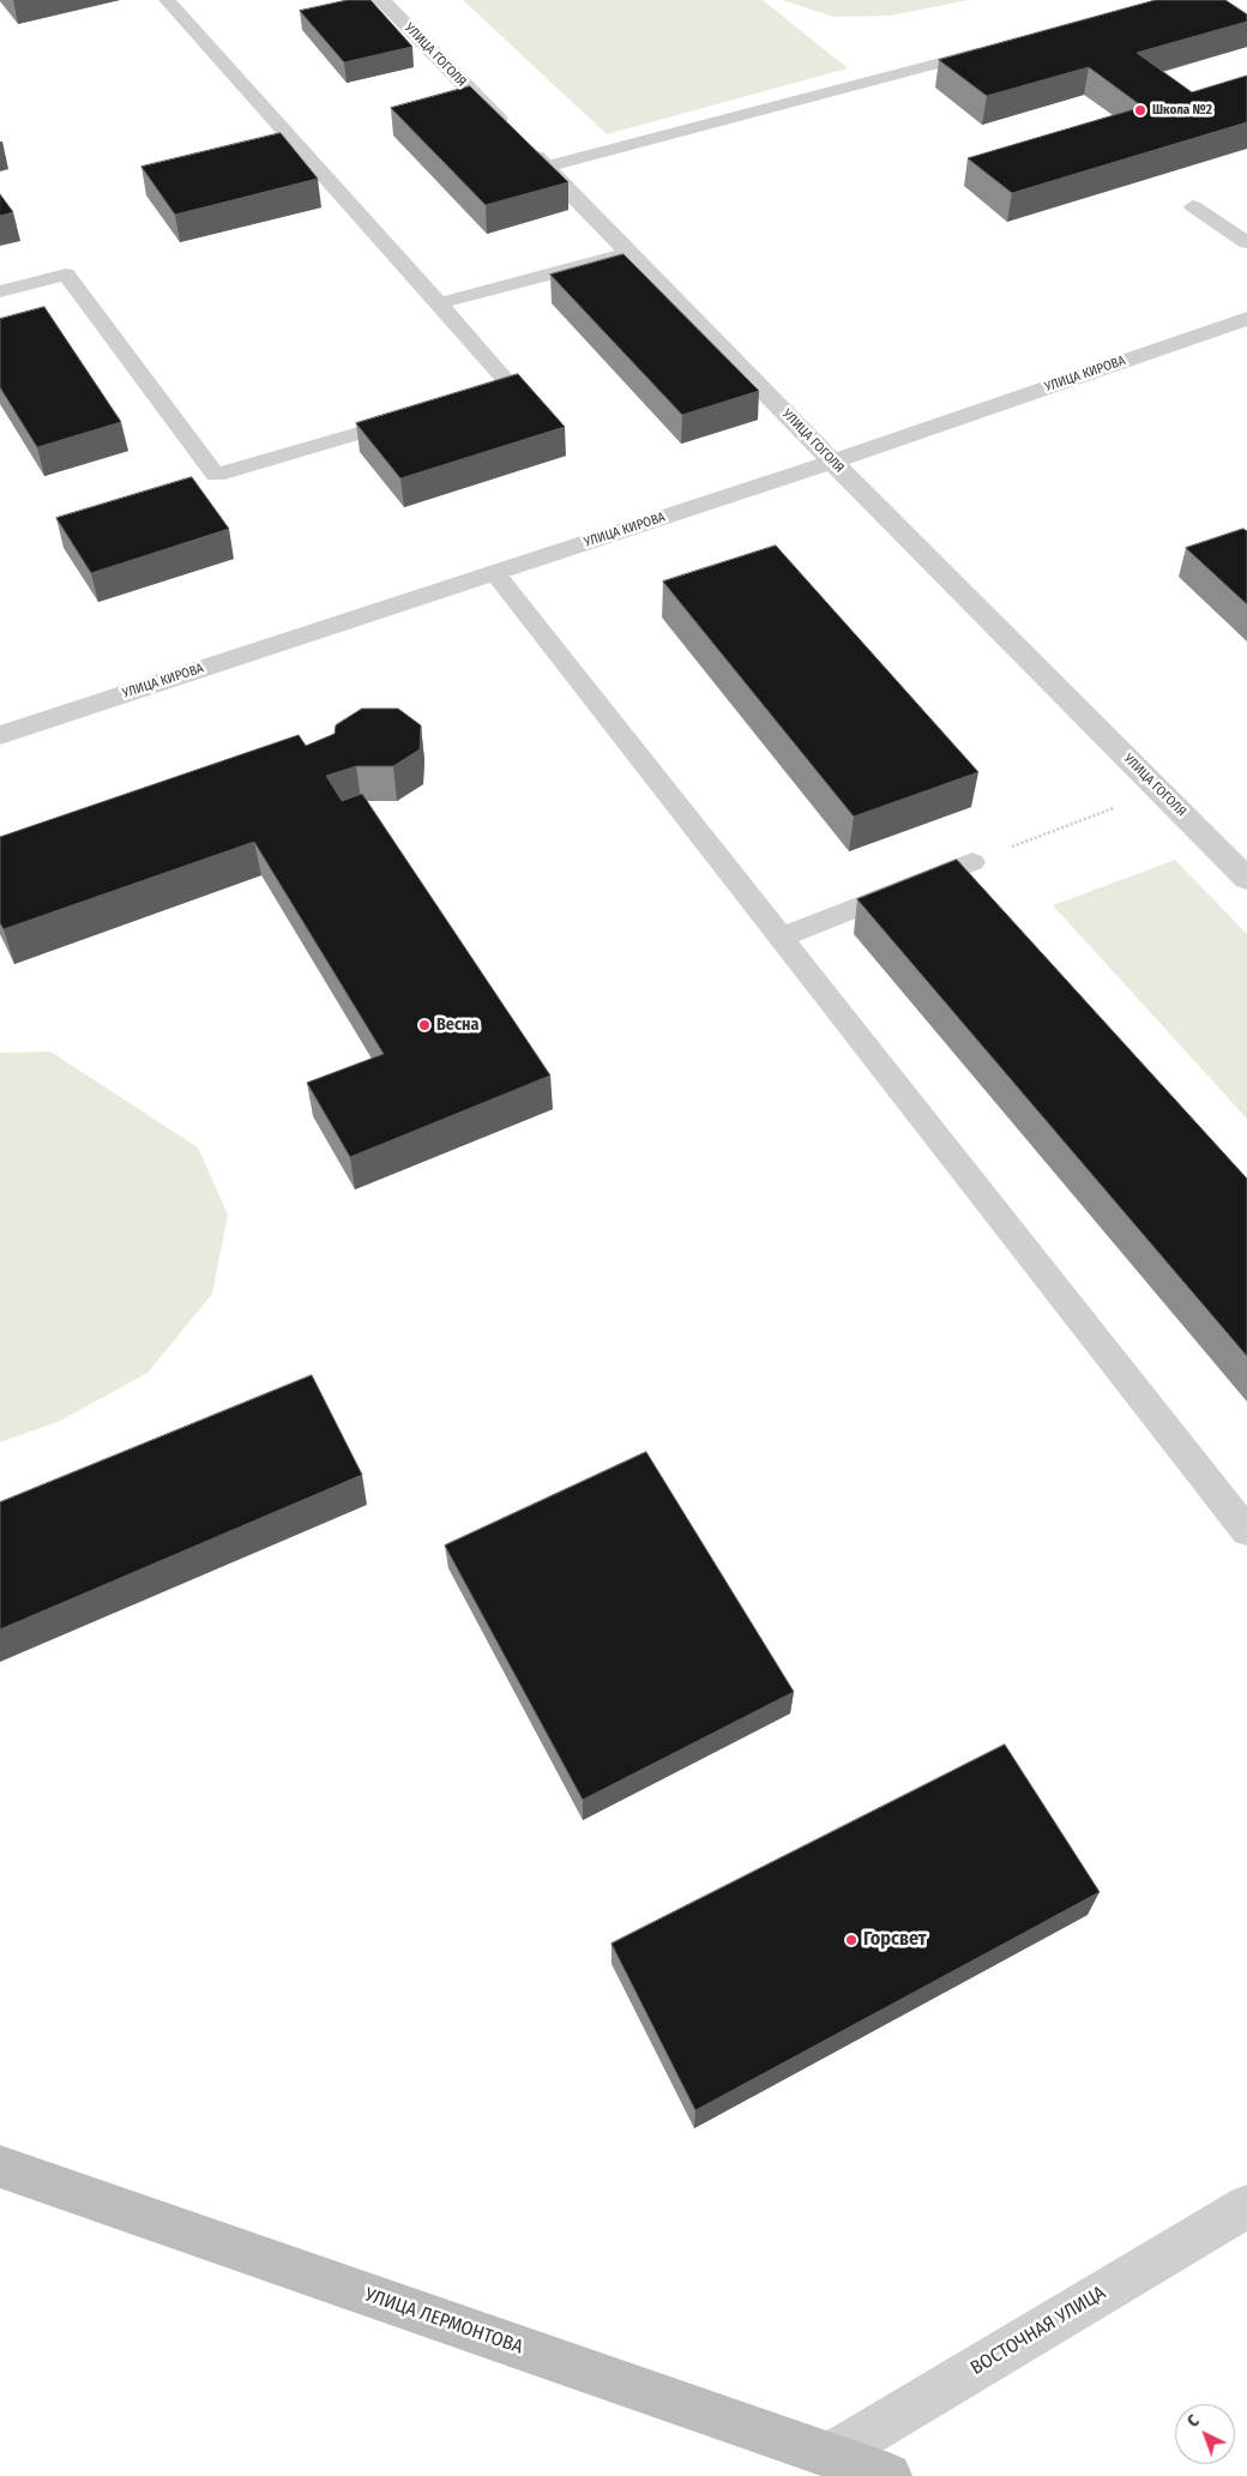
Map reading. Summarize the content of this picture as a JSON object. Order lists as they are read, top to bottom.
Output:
{
  "streets": {
    "street": [
      "УЛИЦА ГОГОЛЯ",
      "УЛИЦА КИРОВА",
      "УЛИЦА ЛЕРМОНТОВА",
      "ВОСТОЧНАЯ УЛИЦА"
    ]
  },
  "crossings": [
    ["УЛИЦА ГОГОЛЯ", "УЛИЦА КИРОВА"],
    ["УЛИЦА ЛЕРМОНТОВА", "ВОСТОЧНАЯ УЛИЦА"]
  ],
  "places": ["Школа №2", "Весна", "Горсвет"],
  "north": "top left"
}
